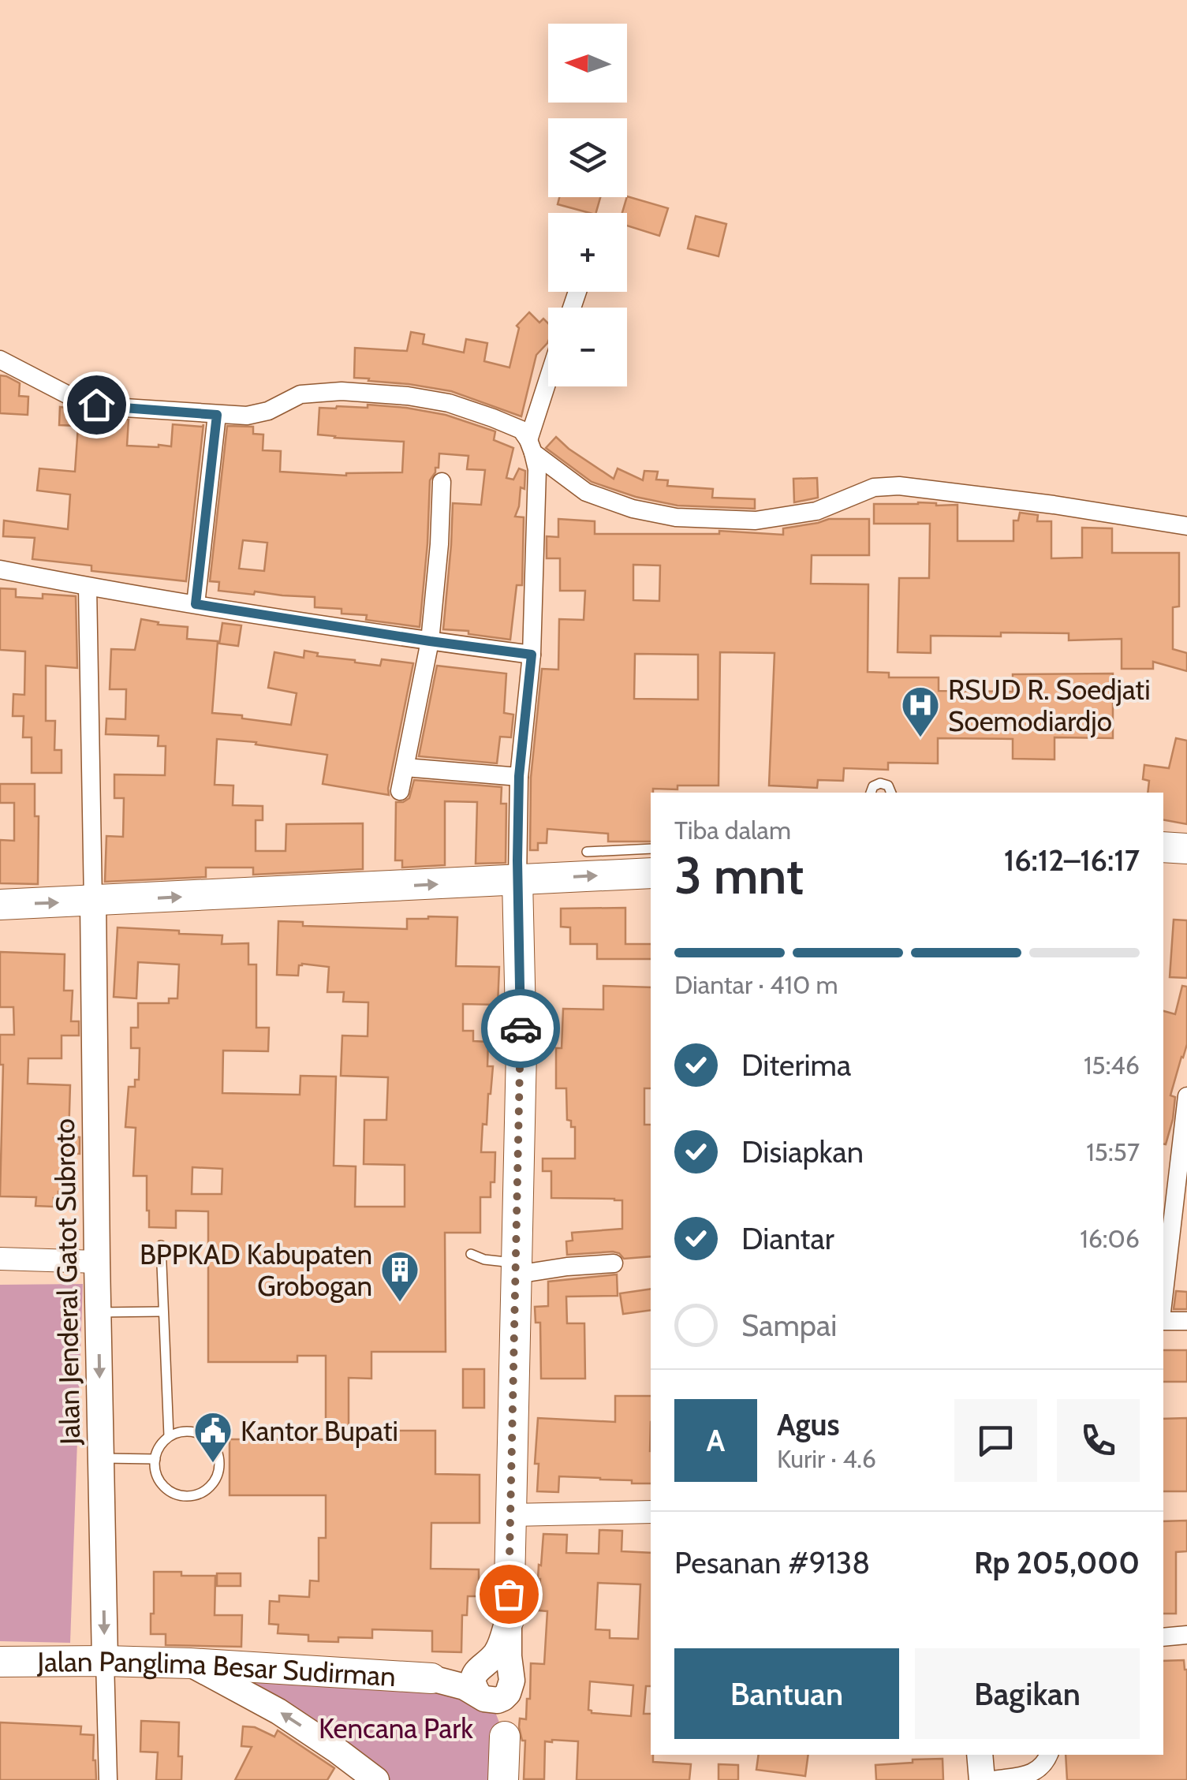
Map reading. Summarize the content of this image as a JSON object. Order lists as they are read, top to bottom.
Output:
{
  "streets": {
    "main road": ["Jalan Jenderal Gatot Subroto", "Jalan Panglima Besar Sudirman"]
  },
  "crossings": [
    ["Jalan Jenderal Gatot Subroto", "Jalan Panglima Besar Sudirman"]
  ],
  "one_way": ["Jalan Jenderal Gatot Subroto"],
  "parks": ["Kencana Park"],
  "places": {
    "hospital": ["RSUD R. Soedjati Soemodiardjo"],
    "building": ["BPPKAD Kabupaten Grobogan"],
    "public building": ["Kantor Bupati"]
  },
  "north": "left",
  "page": {
    "map_buttons": ["+", "−"],
    "heading": ["3 mnt", "Tiba dalam", "16:12–16:17"],
    "panel": [
      "Agus",
      "Kurir · 4.6",
      "Pesanan #9138",
      "Rp 205,000"
    ],
    "bar": "Diantar · 410 m",
    "list": [
      ["Diterima", "15:46"],
      ["Disiapkan", "15:57"],
      ["Diantar", "16:06"],
      "Sampai"
    ],
    "round": "A",
    "buttons": ["Bantuan", "Bagikan"]
  }
}
